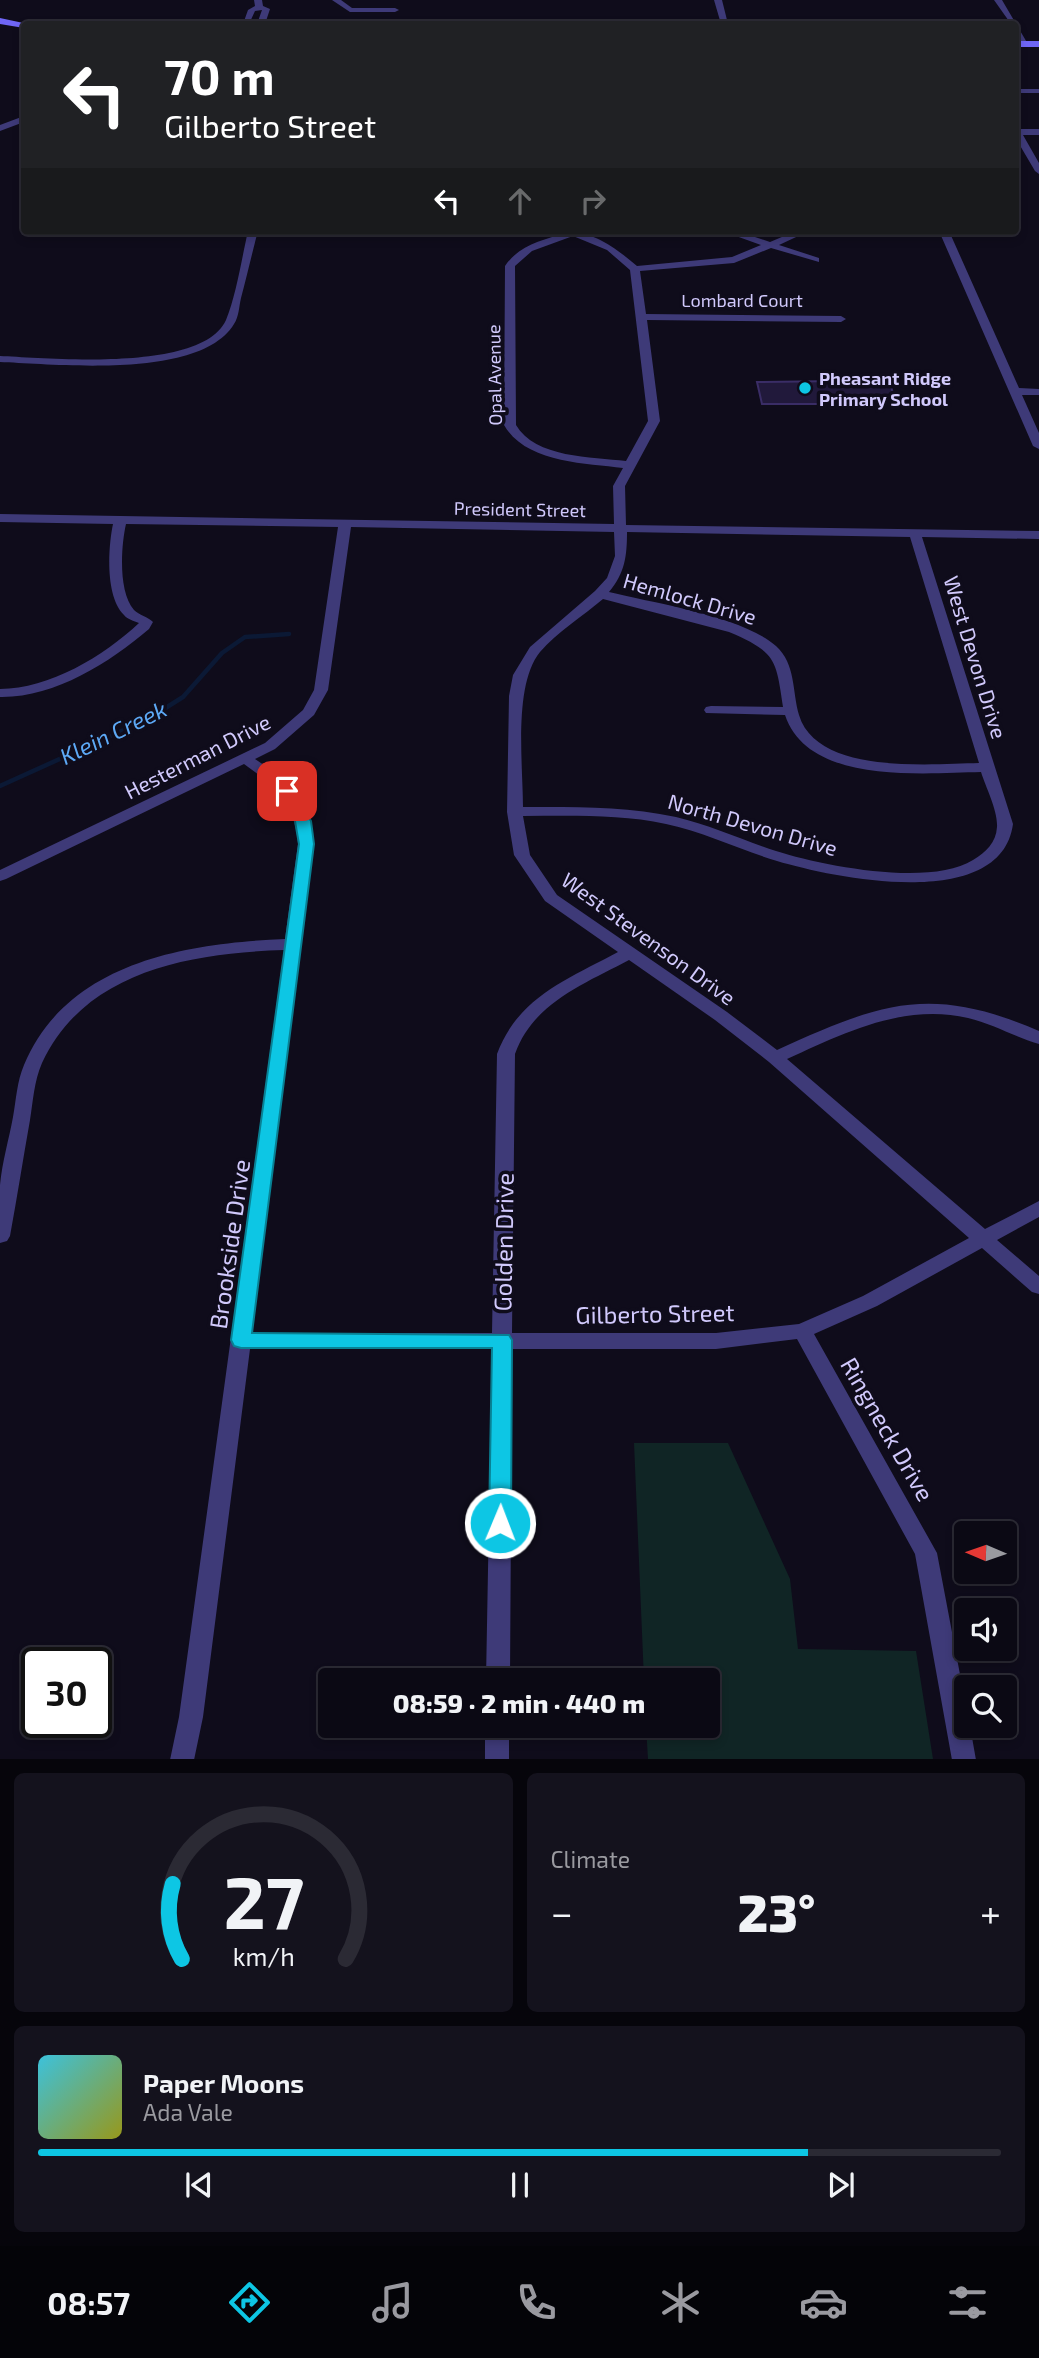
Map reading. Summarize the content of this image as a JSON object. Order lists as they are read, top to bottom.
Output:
{
  "streets": {
    "street": [
      "Lombard Court",
      "Opal Avenue",
      "President Street",
      "Hemlock Drive",
      "West Devon Drive",
      "Hesterman Drive",
      "North Devon Drive",
      "West Stevenson Drive",
      "Golden Drive",
      "Brookside Drive",
      "Gilberto Street",
      "Ringneck Drive"
    ]
  },
  "crossings": [
    ["Lombard Court", "West Stevenson Drive"],
    ["Opal Avenue", "West Stevenson Drive"],
    ["President Street", "West Devon Drive"],
    ["President Street", "Hesterman Drive"],
    ["President Street", "West Stevenson Drive"],
    ["Hemlock Drive", "West Devon Drive"],
    ["Hemlock Drive", "West Stevenson Drive"],
    ["West Devon Drive", "North Devon Drive"],
    ["Hesterman Drive", "Brookside Drive"],
    ["North Devon Drive", "West Stevenson Drive"],
    ["West Stevenson Drive", "Golden Drive"],
    ["West Stevenson Drive", "Gilberto Street"],
    ["Golden Drive", "Gilberto Street"],
    ["Brookside Drive", "Gilberto Street"],
    ["Gilberto Street", "Ringneck Drive"]
  ],
  "water": ["Klein Creek"],
  "places": ["Pheasant Ridge Primary School"],
  "north": "left",
  "page": {
    "turn": ["70 m", "Gilberto Street"],
    "limit": "30",
    "trip": "08:59 · 2 min · 440 m",
    "tile": "Climate",
    "heat": ["−", "23°", "+"],
    "song": ["Paper Moons", "Ada Vale"],
    "tabs": "08:57",
    "gauge": ["27", "km/h"]
  }
}
